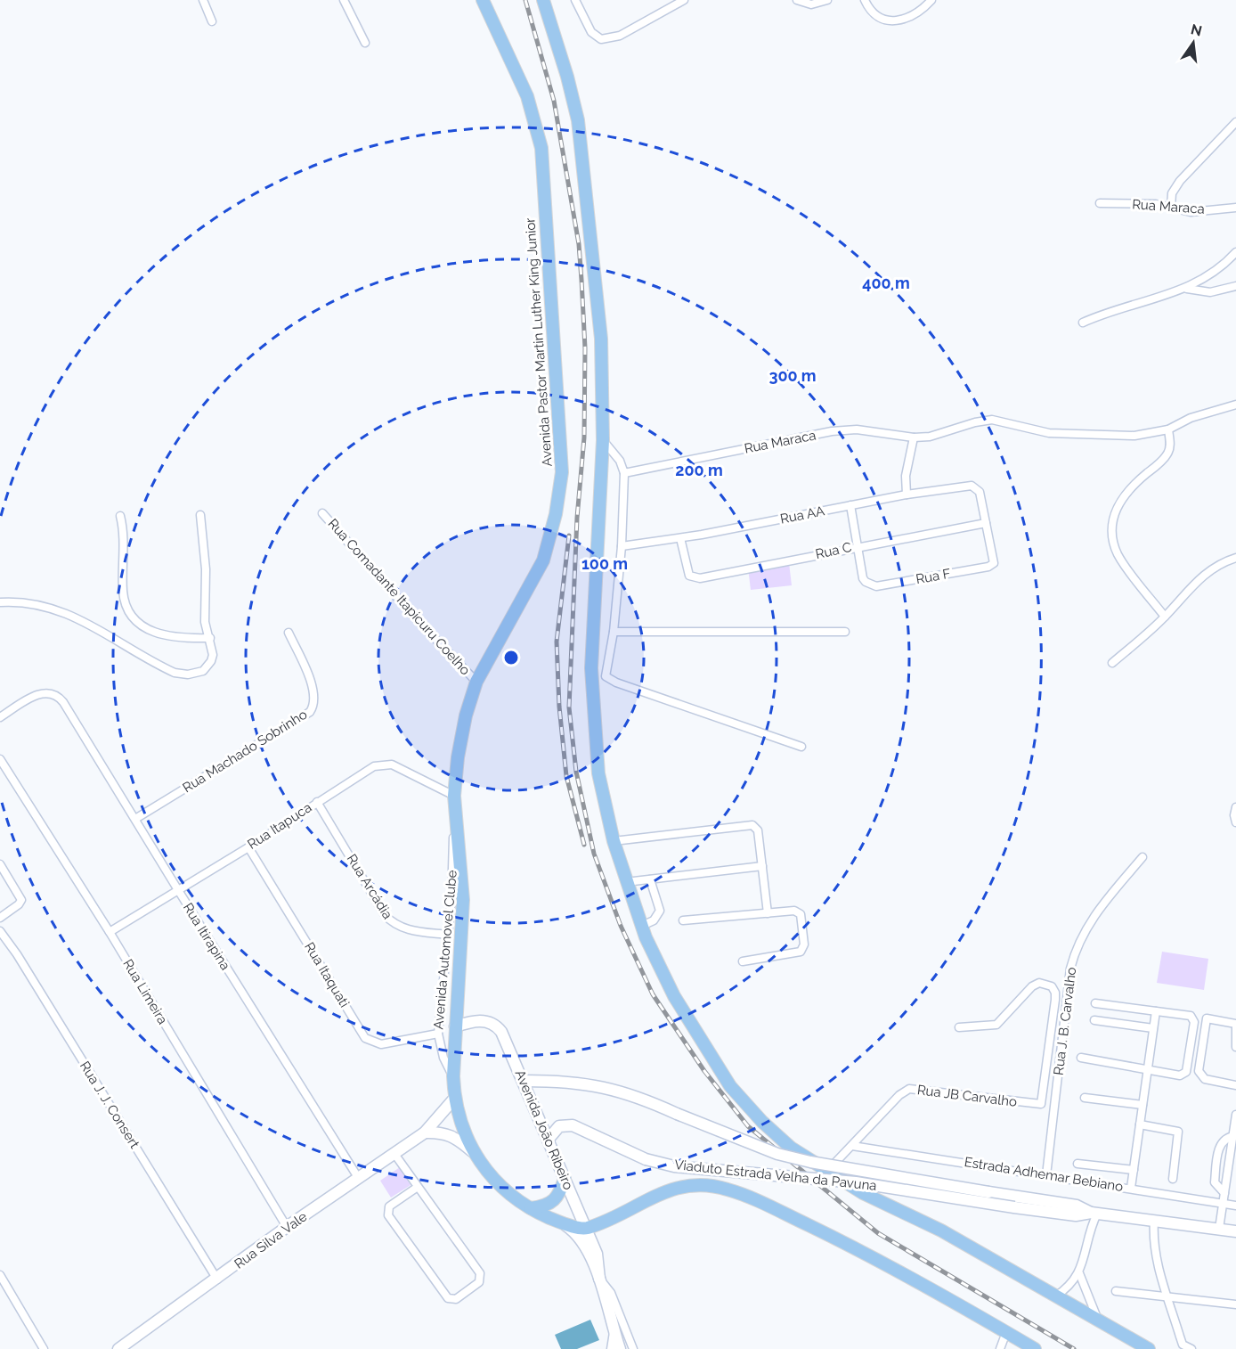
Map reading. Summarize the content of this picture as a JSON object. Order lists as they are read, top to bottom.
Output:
{
  "streets": {
    "main road": [
      "Avenida Pastor Martin Luther King Junior",
      "Avenida João Ribeiro",
      "Estrada Adhemar Bebiano",
      "Viaduto Estrada Velha da Pavuna",
      "Rua Silva Vale"
    ],
    "street": [
      "Rua Maraca",
      "Rua AA",
      "Rua C",
      "Rua F",
      "Rua Comadante Itapicuru Coelho",
      "Rua Machado Sobrinho",
      "Rua Itapuca",
      "Rua Arcádia",
      "Rua Itirapina",
      "Avenida Automovel Clube",
      "Rua Itaquati",
      "Rua Limeira",
      "Rua J. B. Carvalho",
      "Rua JB Carvalho",
      "Rua J. J. Consert"
    ]
  },
  "crossings": [
    ["Avenida Pastor Martin Luther King Junior", "Rua Comadante Itapicuru Coelho"],
    ["Avenida Pastor Martin Luther King Junior", "Rua Itapuca"],
    ["Avenida Pastor Martin Luther King Junior", "Avenida Automovel Clube"],
    ["Avenida Pastor Martin Luther King Junior", "Avenida João Ribeiro"],
    ["Avenida Pastor Martin Luther King Junior", "Rua Silva Vale"],
    ["Rua AA", "Rua C"],
    ["Rua AA", "Rua F"],
    ["Rua C", "Rua F"],
    ["Rua Machado Sobrinho", "Rua Itirapina"],
    ["Rua Itapuca", "Rua Arcádia"],
    ["Rua Itapuca", "Rua Itirapina"],
    ["Rua Itapuca", "Rua Itaquati"],
    ["Rua Itapuca", "Rua Limeira"],
    ["Rua Arcádia", "Avenida Automovel Clube"],
    ["Rua Itirapina", "Rua Silva Vale"],
    ["Avenida Automovel Clube", "Rua Itaquati"],
    ["Rua Limeira", "Rua Silva Vale"],
    ["Rua J. B. Carvalho", "Estrada Adhemar Bebiano"],
    ["Rua JB Carvalho", "Estrada Adhemar Bebiano"],
    ["Rua J. J. Consert", "Rua Silva Vale"],
    ["Avenida João Ribeiro", "Viaduto Estrada Velha da Pavuna"],
    ["Estrada Adhemar Bebiano", "Viaduto Estrada Velha da Pavuna"]
  ],
  "north": "top",
  "rings": [
    "400 m",
    "300 m",
    "200 m",
    "100 m"
  ]
}
